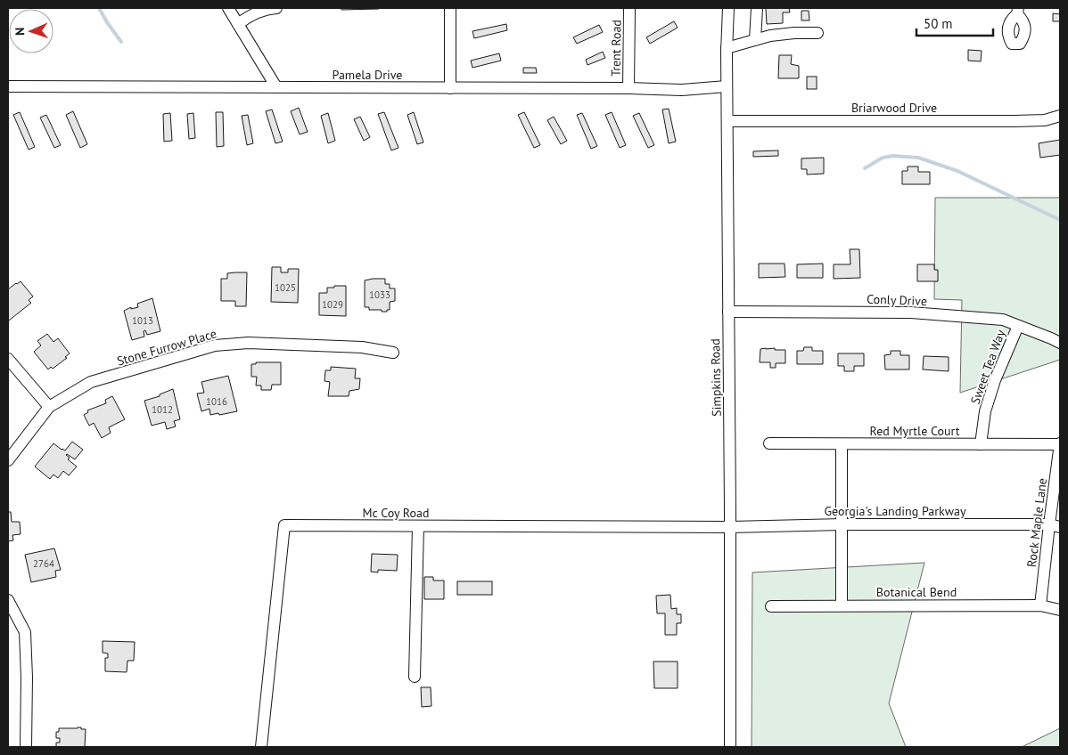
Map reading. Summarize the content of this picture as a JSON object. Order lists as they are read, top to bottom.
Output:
{
  "streets": {
    "street": [
      "Trent Road",
      "Pamela Drive",
      "Briarwood Drive",
      "Conly Drive",
      "Stone Furrow Place",
      "Sweet Tea Way",
      "Simpkins Road",
      "Red Myrtle Court",
      "Georgia's Landing Parkway",
      "Mc Coy Road",
      "Rock Maple Lane",
      "Botanical Bend"
    ]
  },
  "crossings": [
    ["Trent Road", "Pamela Drive"],
    ["Pamela Drive", "Simpkins Road"],
    ["Briarwood Drive", "Simpkins Road"],
    ["Conly Drive", "Sweet Tea Way"],
    ["Conly Drive", "Simpkins Road"],
    ["Sweet Tea Way", "Red Myrtle Court"],
    ["Simpkins Road", "Georgia's Landing Parkway"],
    ["Simpkins Road", "Mc Coy Road"],
    ["Red Myrtle Court", "Rock Maple Lane"],
    ["Georgia's Landing Parkway", "Mc Coy Road"],
    ["Georgia's Landing Parkway", "Rock Maple Lane"],
    ["Rock Maple Lane", "Botanical Bend"]
  ],
  "house_numbers": [
    "1025",
    "1033",
    "1029",
    "1013",
    "1016",
    "1012",
    "2764"
  ],
  "scale_bar": "50 m",
  "north": "left"
}
